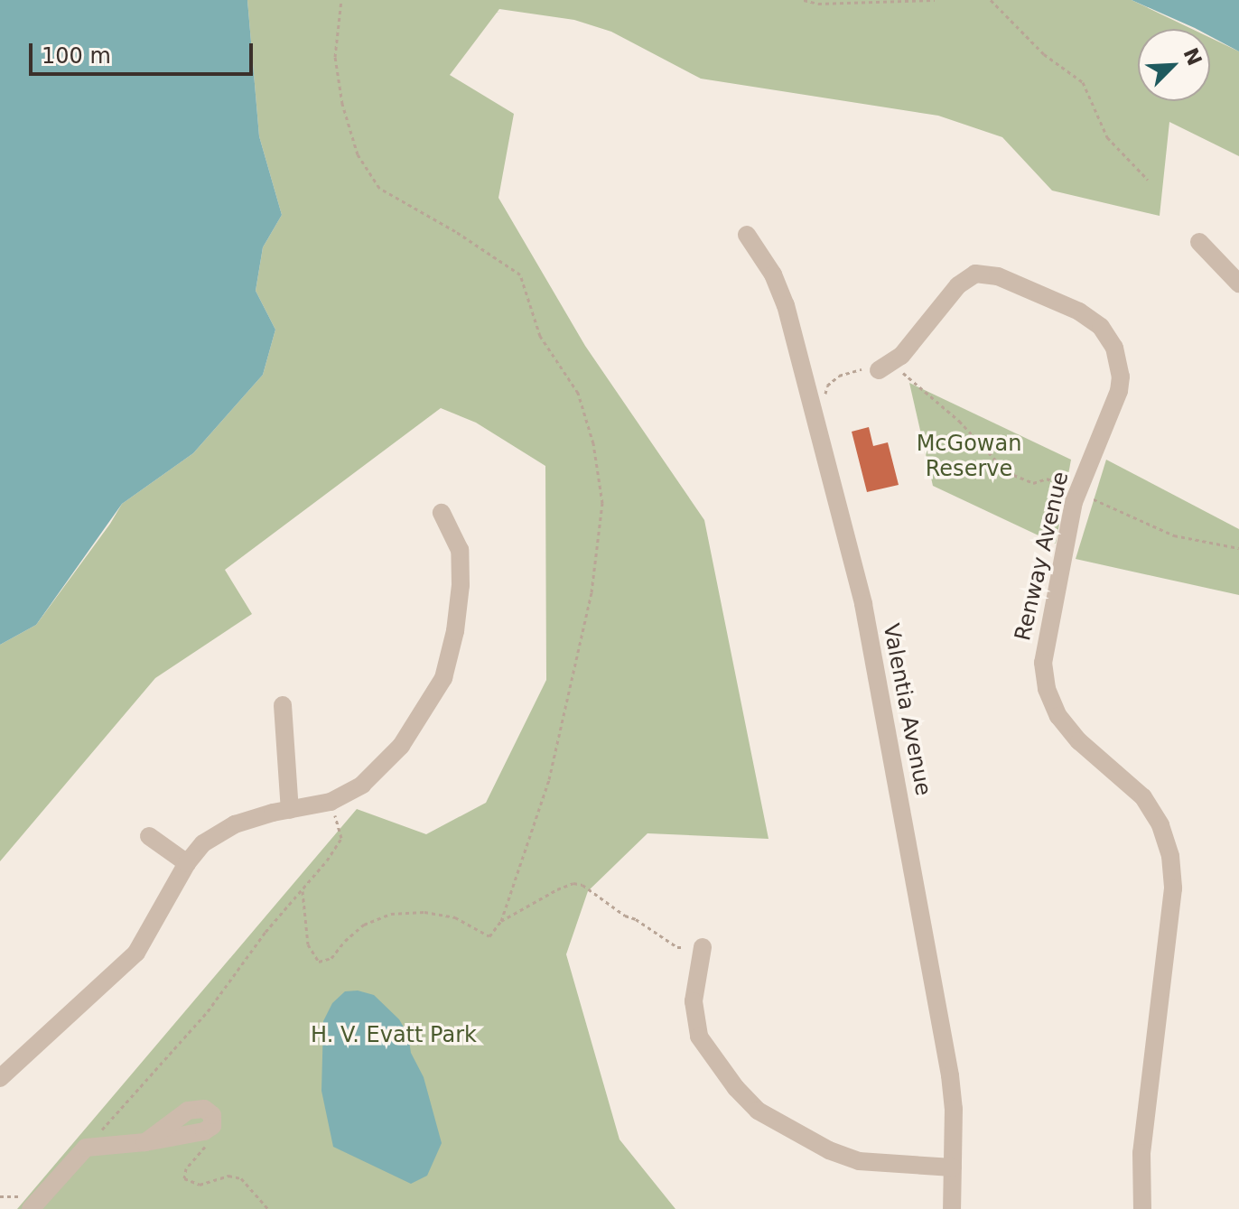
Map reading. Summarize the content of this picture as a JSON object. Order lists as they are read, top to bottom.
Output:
{
  "streets": {
    "street": ["Renway Avenue", "Valentia Avenue"]
  },
  "parks": ["McGowan Reserve", "H. V. Evatt Park"],
  "scale_bar": "100 m",
  "north": "top right"
}
